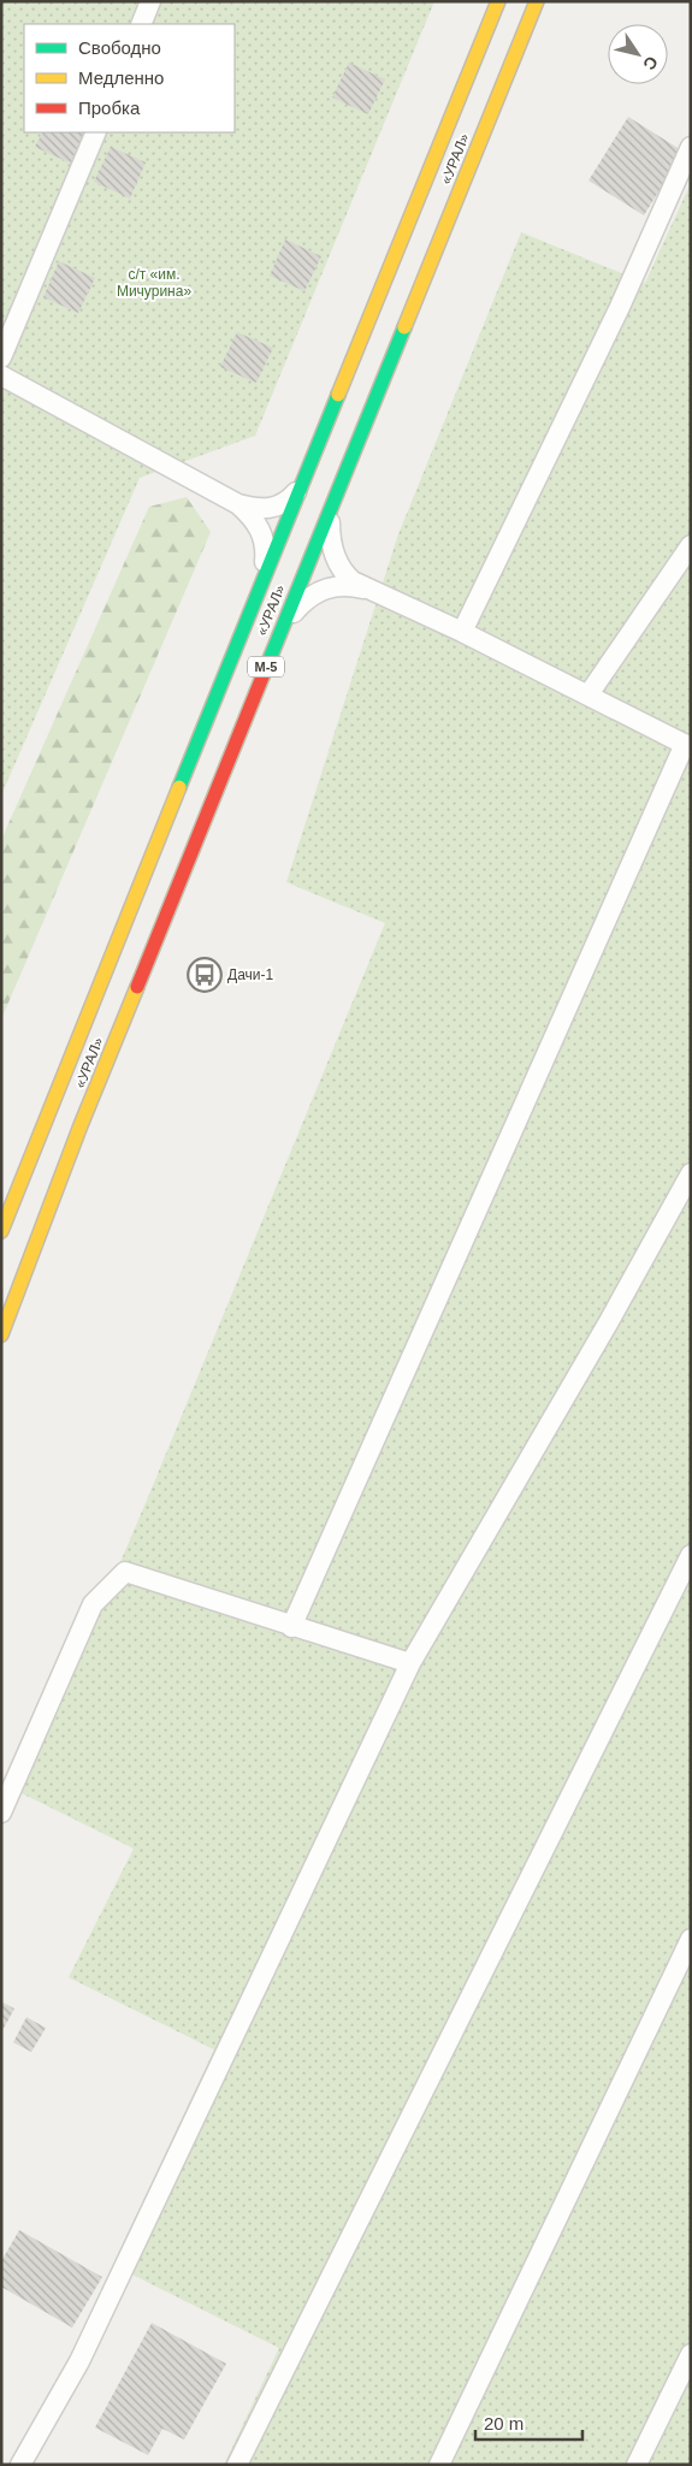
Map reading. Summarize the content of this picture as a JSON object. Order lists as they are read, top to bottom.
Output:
{
  "streets": {
    "highway": ["«УРАЛ»", "М-5"]
  },
  "parks": ["с/т «им. Мичурина»"],
  "places": {
    "bus stop": ["Дачи-1"]
  },
  "legend": ["Свободно", "Медленно", "Пробка"],
  "scale_bar": "20 m",
  "north": "bottom right"
}
